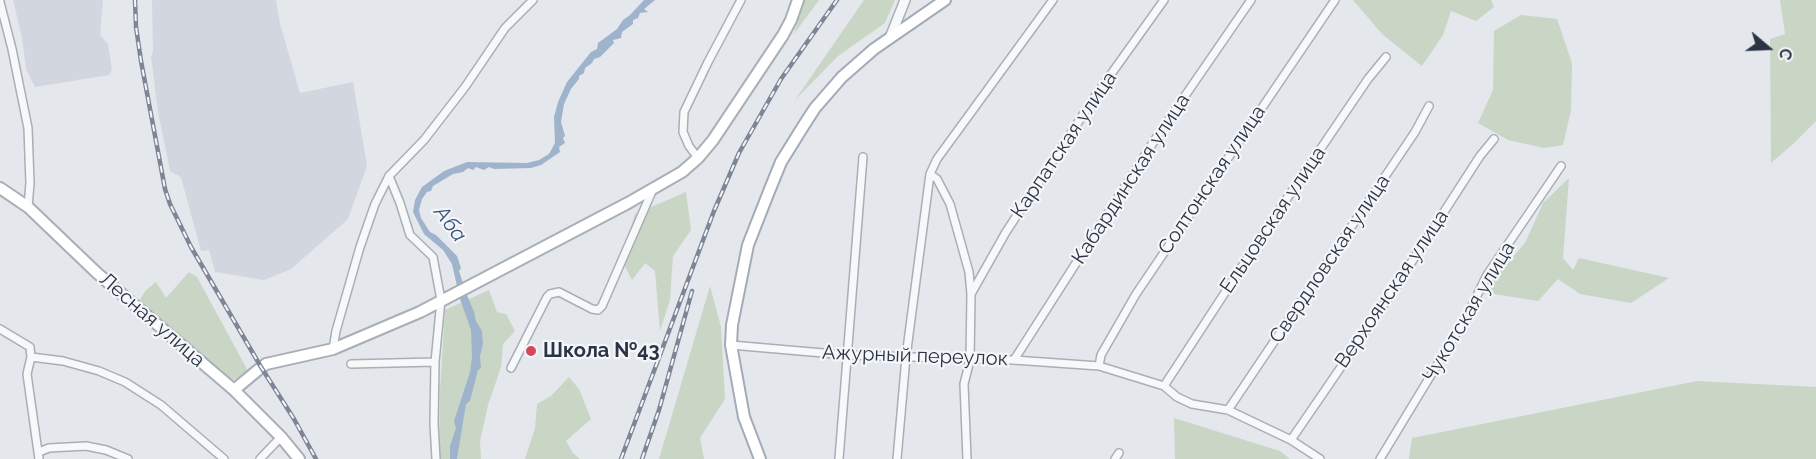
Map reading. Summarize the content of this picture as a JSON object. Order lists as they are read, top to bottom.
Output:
{
  "streets": {
    "main road": ["Лесная улица"],
    "street": [
      "Карпатская улица",
      "Кабардинская улица",
      "Солтонская улица",
      "Ельцовская улица",
      "Свердловская улица",
      "Верхоянская улица",
      "Чукотская улица",
      "Ажурный переулок"
    ]
  },
  "crossings": [
    ["Карпатская улица", "Ажурный переулок"],
    ["Кабардинская улица", "Ажурный переулок"],
    ["Солтонская улица", "Ажурный переулок"],
    ["Ельцовская улица", "Ажурный переулок"],
    ["Свердловская улица", "Ажурный переулок"],
    ["Верхоянская улица", "Ажурный переулок"]
  ],
  "water": ["Аба"],
  "places": ["Школа №43"],
  "north": "right"
}
